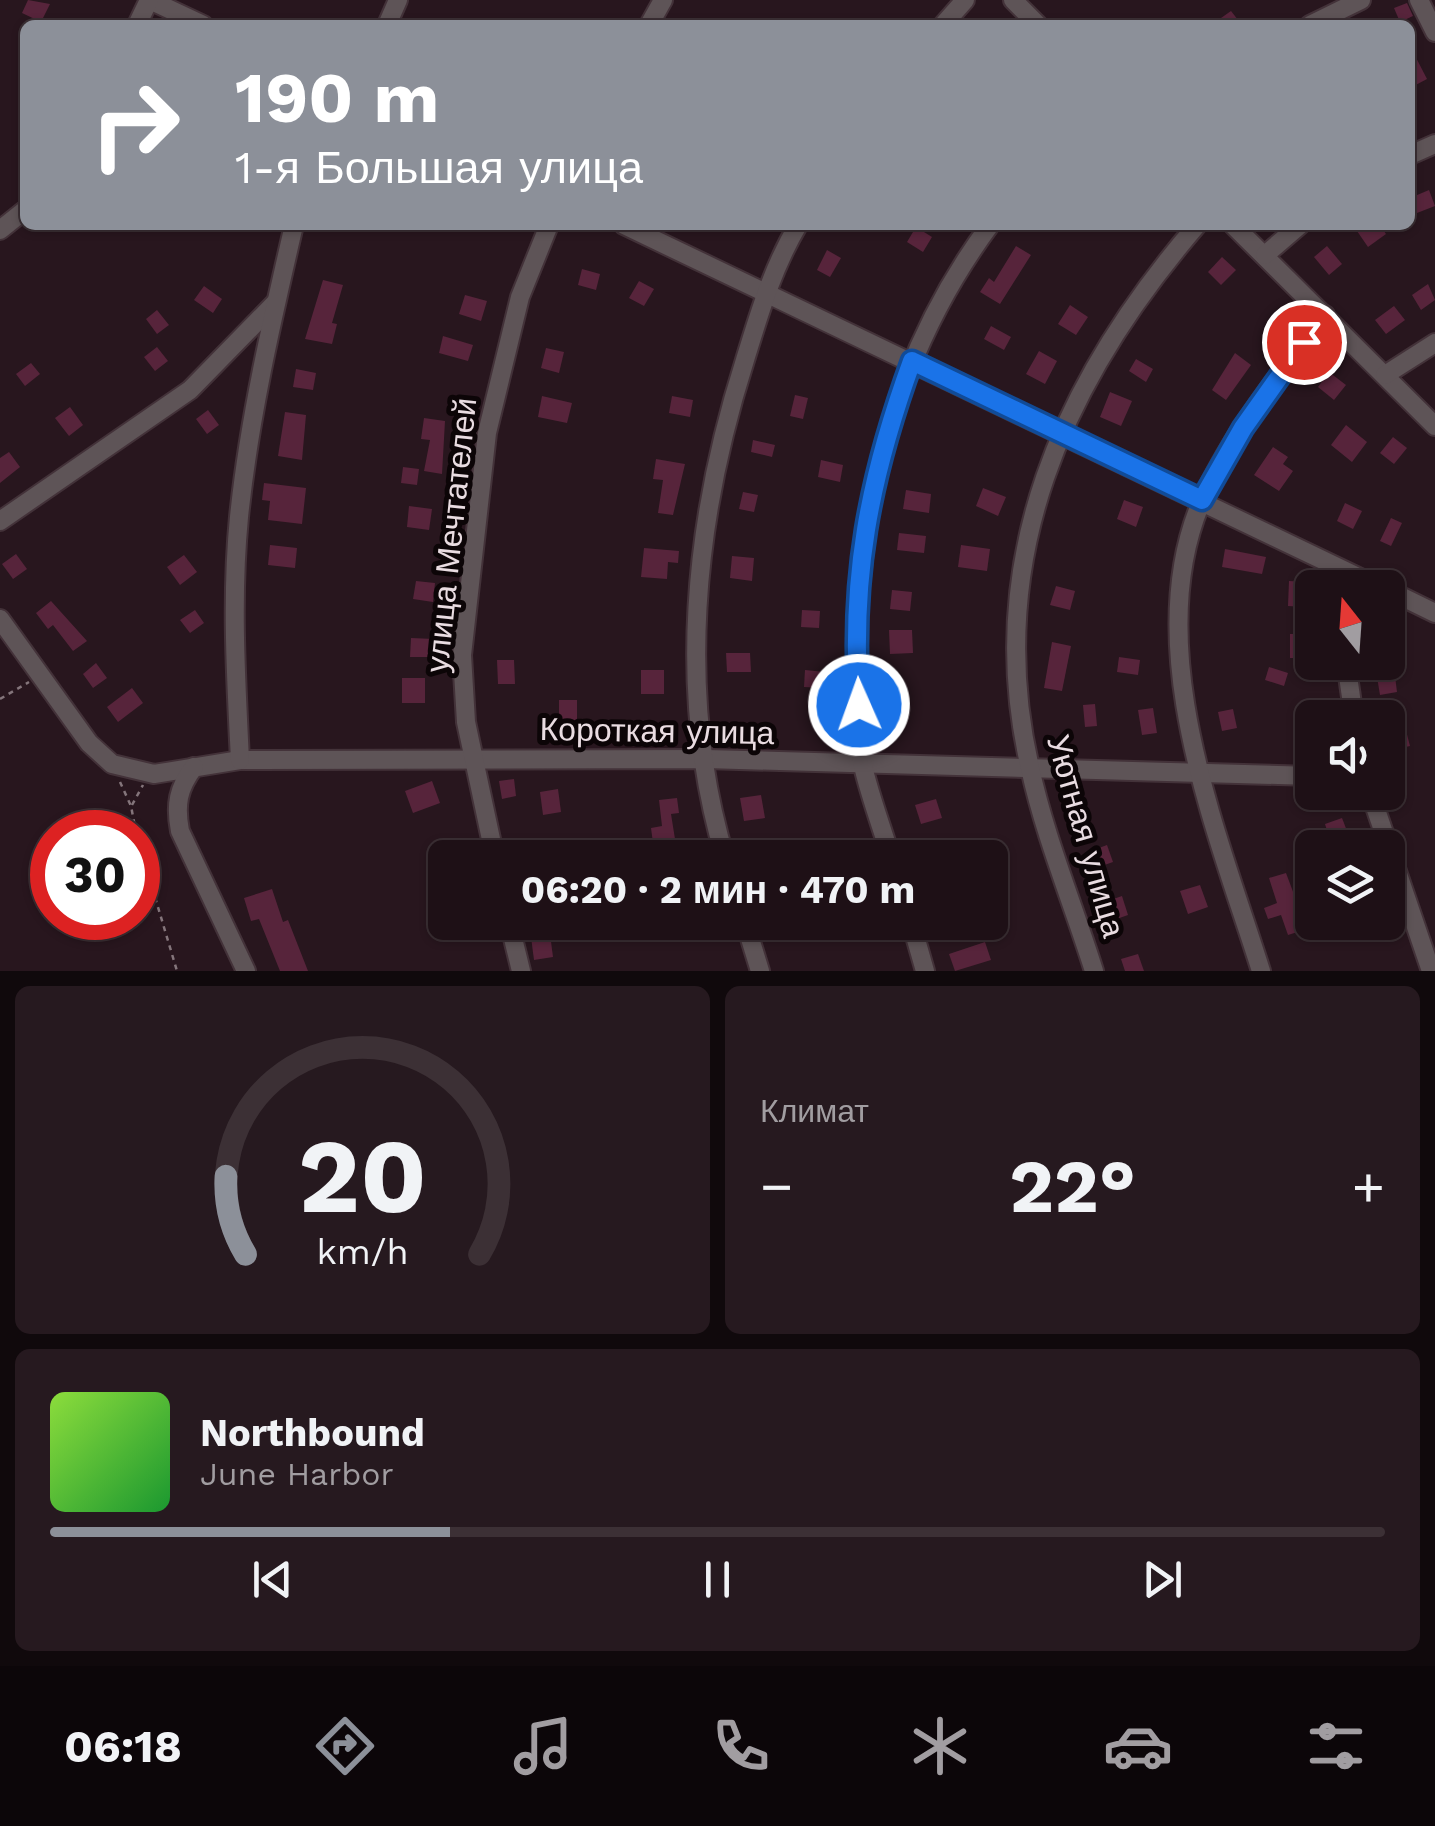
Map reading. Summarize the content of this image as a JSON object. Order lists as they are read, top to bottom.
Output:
{
  "streets": {
    "street": ["улица Мечтателей", "Короткая улица", "Уютная улица"]
  },
  "crossings": [
    ["улица Мечтателей", "Короткая улица"],
    ["Короткая улица", "Уютная улица"]
  ],
  "north": "top",
  "page": {
    "turn": ["190 m", "1-я Большая улица"],
    "limit": "30",
    "trip": "06:20 · 2 мин · 470 m",
    "tile": "Климат",
    "heat": ["−", "22°", "+"],
    "song": ["Northbound", "June Harbor"],
    "tabs": "06:18",
    "gauge": ["20", "km/h"]
  }
}
